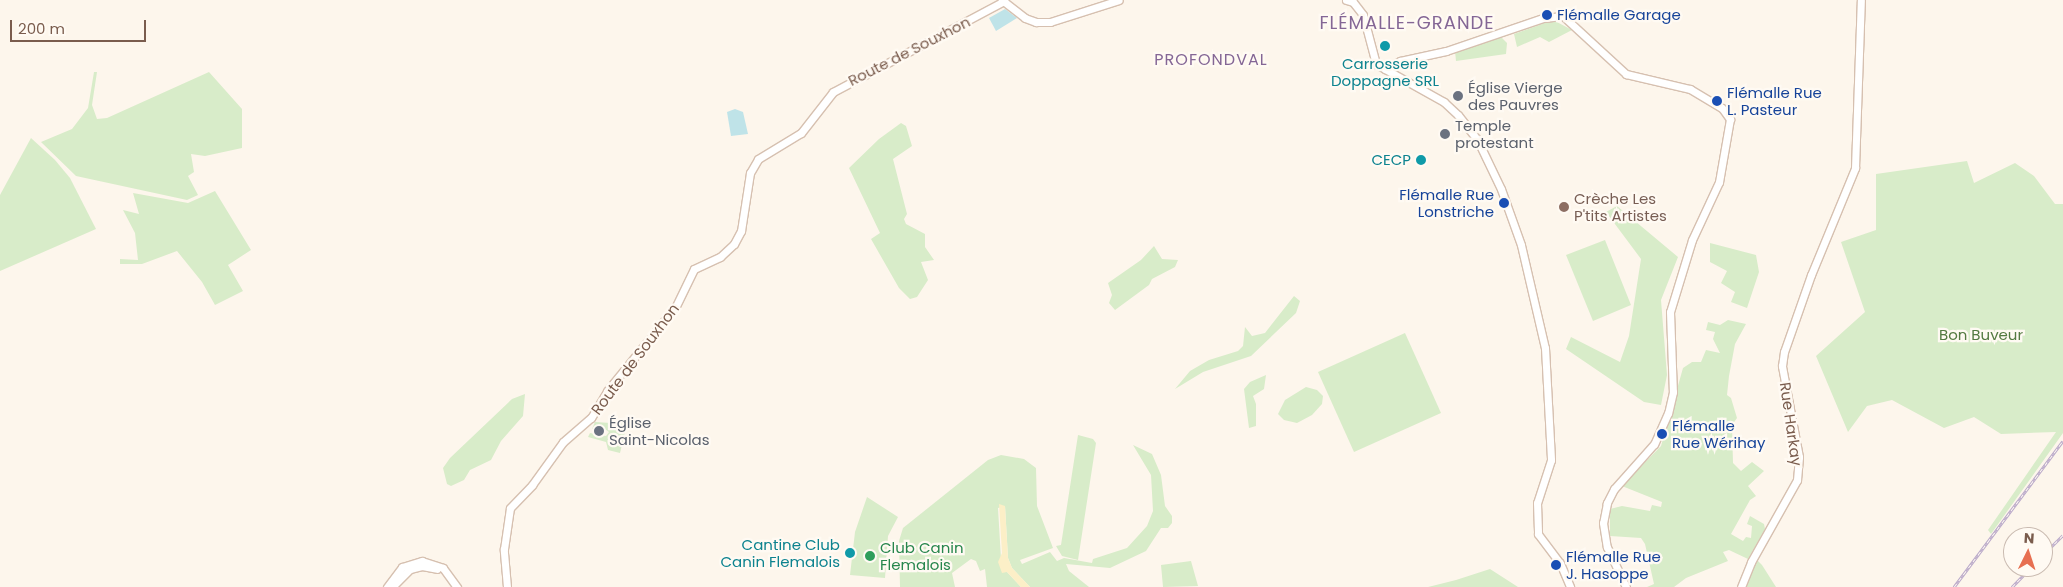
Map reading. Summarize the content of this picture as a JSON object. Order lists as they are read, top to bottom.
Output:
{
  "streets": {
    "street": ["Route de Souxhon", "Rue Harkay"]
  },
  "districts": ["FLÉMALLE-GRANDE", "PROFONDVAL"],
  "parks": ["Bon Buveur"],
  "places": [
    "Flémalle Garage",
    "Carrosserie Doppagne SRL",
    "Église Vierge des Pauvres",
    "Flémalle Rue L. Pasteur",
    "Temple protestant",
    "CECP",
    "Flémalle Rue Lonstriche",
    "Crèche Les P'tits Artistes",
    "Église Saint-Nicolas",
    "Flémalle Rue Wérihay",
    "Cantine Club Canin Flemalois",
    "Club Canin Flemalois",
    "Flémalle Rue J. Hasoppe"
  ],
  "scale_bar": "200 m",
  "north": "top"
}
